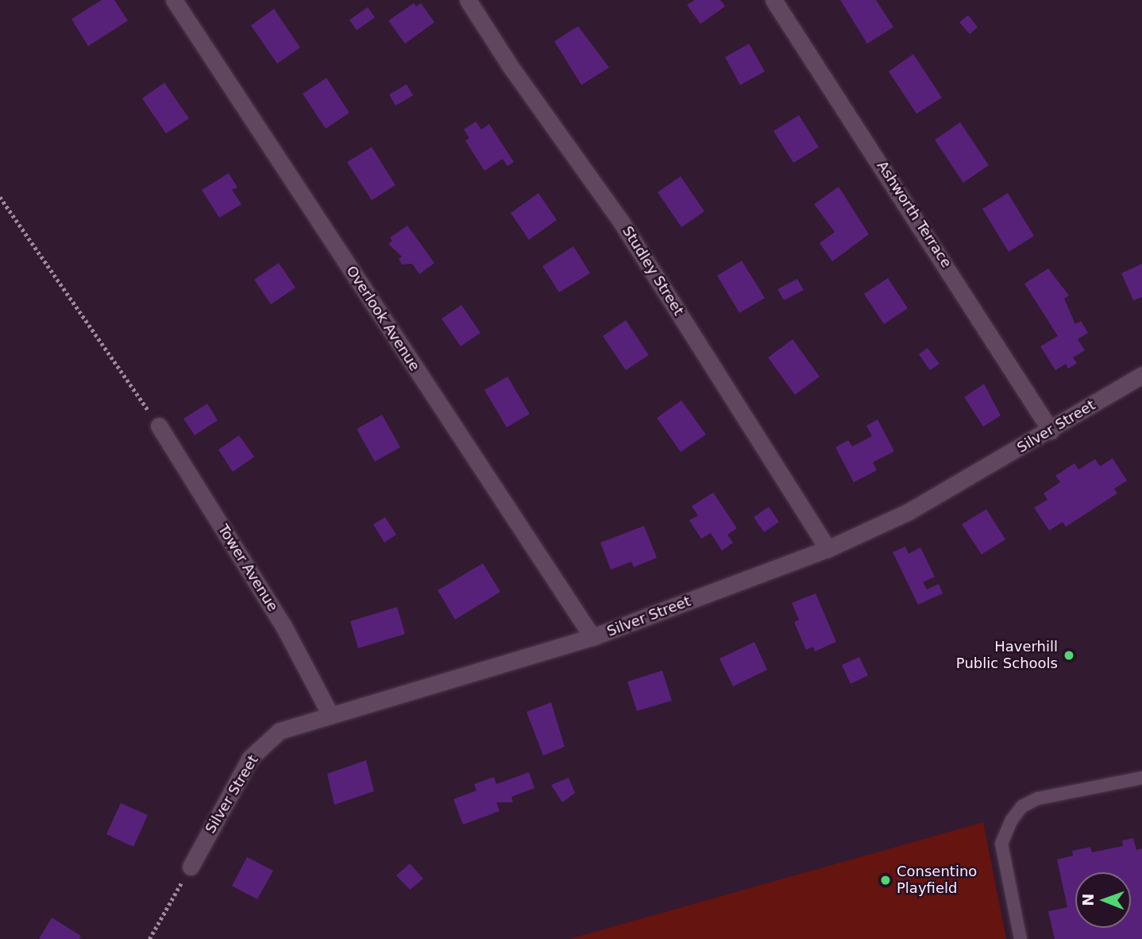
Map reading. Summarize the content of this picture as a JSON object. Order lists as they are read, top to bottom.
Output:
{
  "streets": {
    "street": [
      "Ashworth Terrace",
      "Studley Street",
      "Overlook Avenue",
      "Silver Street",
      "Tower Avenue"
    ]
  },
  "crossings": [
    ["Ashworth Terrace", "Silver Street"],
    ["Studley Street", "Silver Street"],
    ["Overlook Avenue", "Silver Street"],
    ["Silver Street", "Tower Avenue"]
  ],
  "places": ["Haverhill Public Schools", "Consentino Playfield"],
  "north": "left"
}
